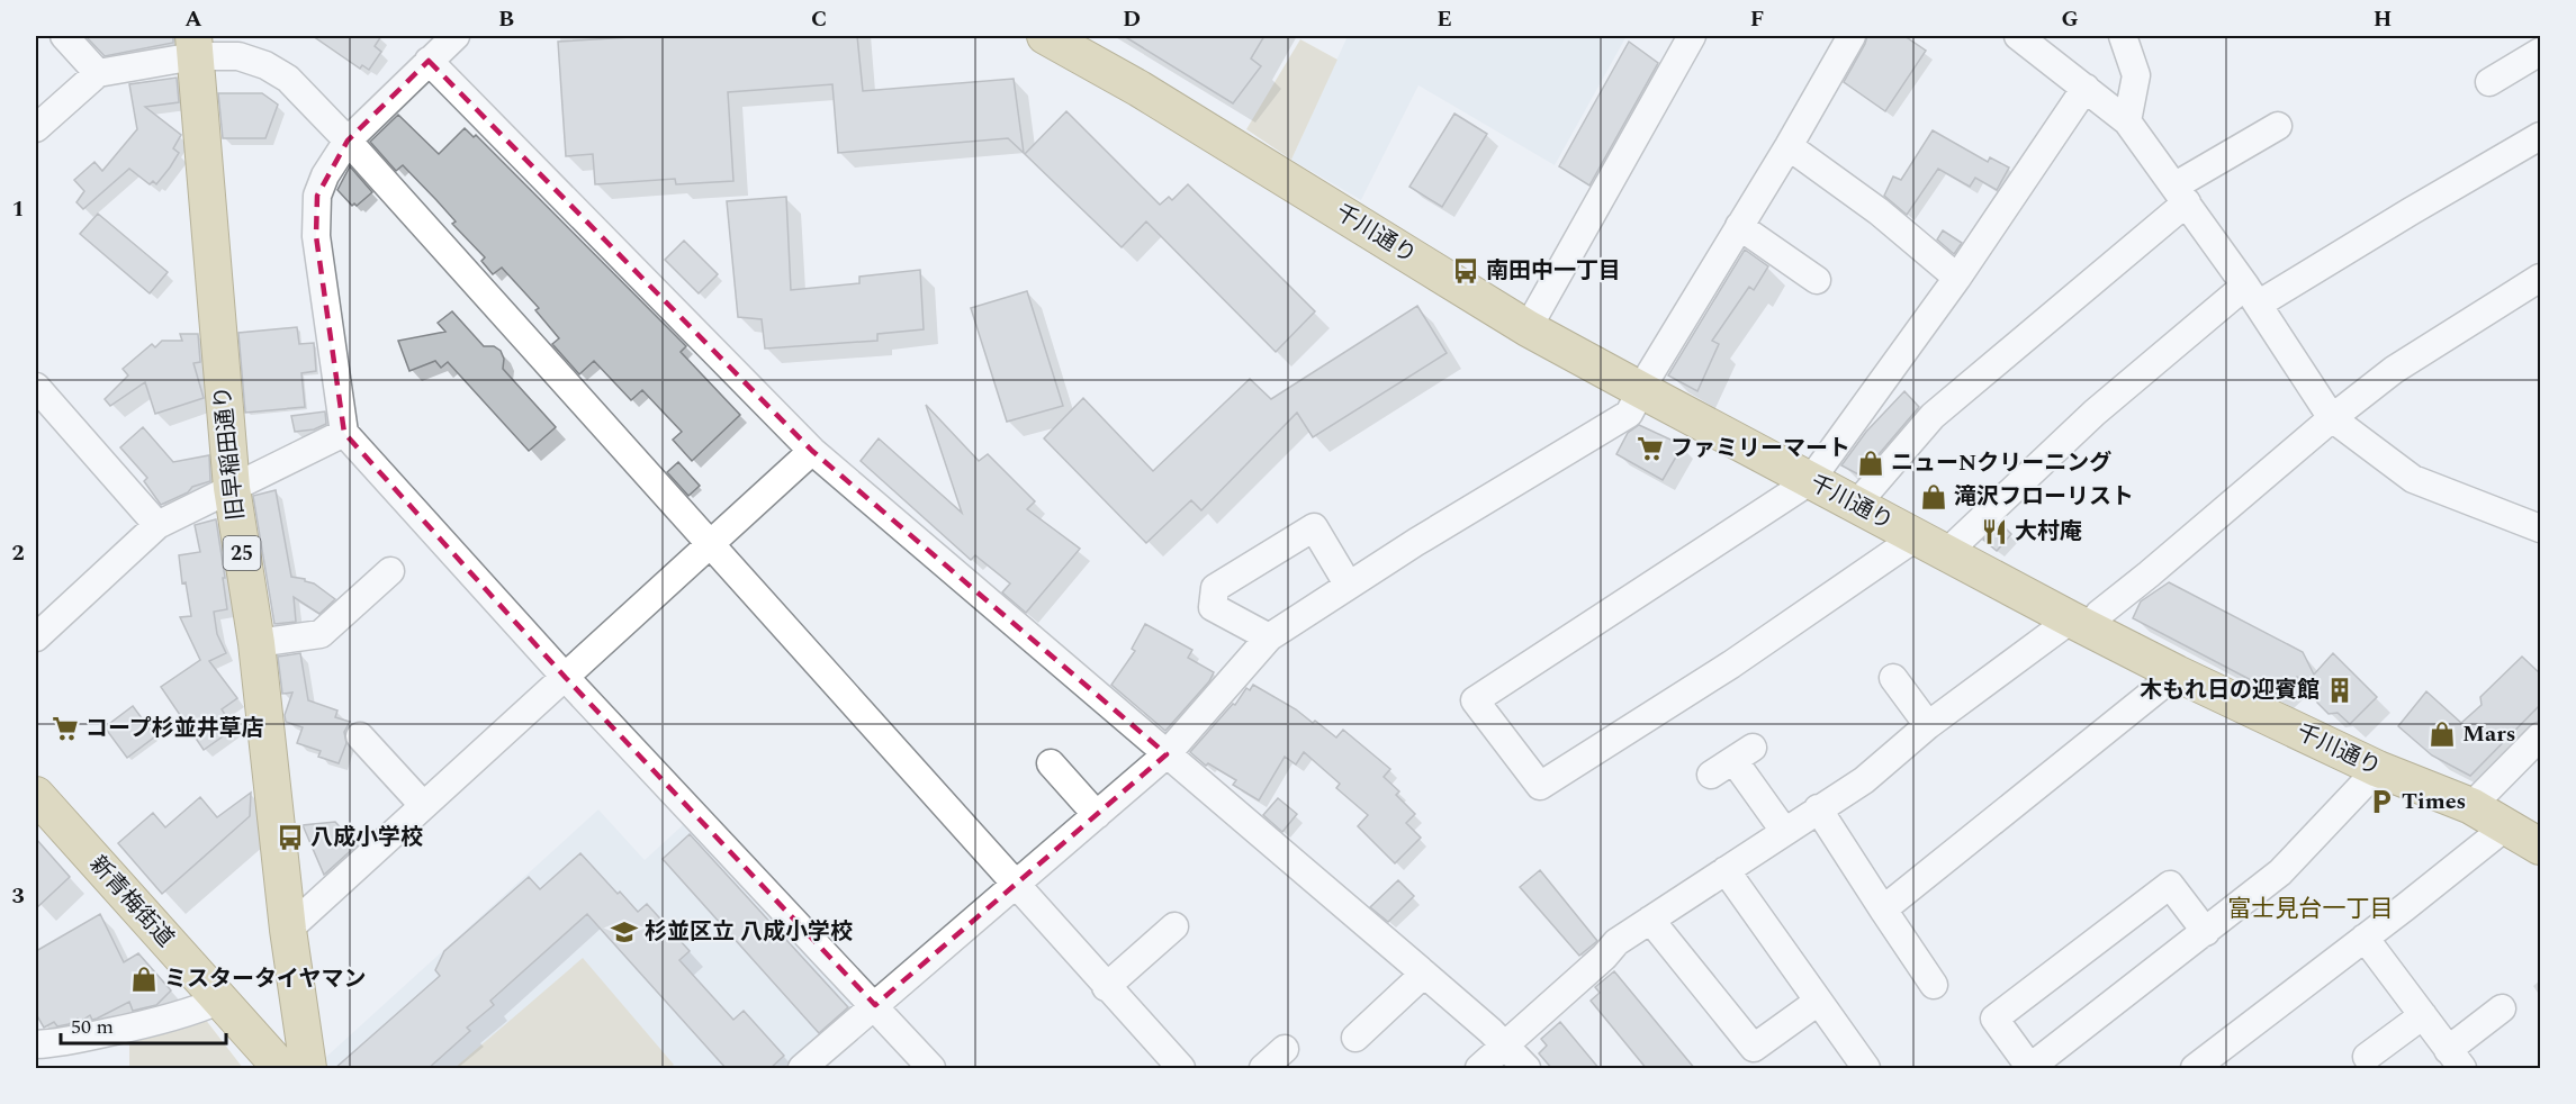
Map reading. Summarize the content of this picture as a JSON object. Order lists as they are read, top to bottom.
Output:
{
  "streets": {
    "main road": [
      "千川通り",
      "旧早稲田通り",
      "25",
      "新青梅街道"
    ]
  },
  "districts": ["富士見台一丁目"],
  "places": {
    "bus stop": ["南田中一丁目", "八成小学校"],
    "supermarket": ["ファミリーマート", "コープ杉並井草店"],
    "shop": [
      "ニューNクリーニング",
      "滝沢フローリスト",
      "Mars",
      "ミスタータイヤマン"
    ],
    "restaurant": ["大村庵"],
    "building": ["木もれ日の迎賓館"],
    "parking": ["Times"],
    "school or university": ["杉並区立 八成小学校"]
  },
  "scale_bar": "50 m",
  "grid": {
    "columns": [
      "A",
      "B",
      "C",
      "D",
      "E",
      "F",
      "G",
      "H"
    ],
    "rows": ["1", "2", "3"]
  }
}
